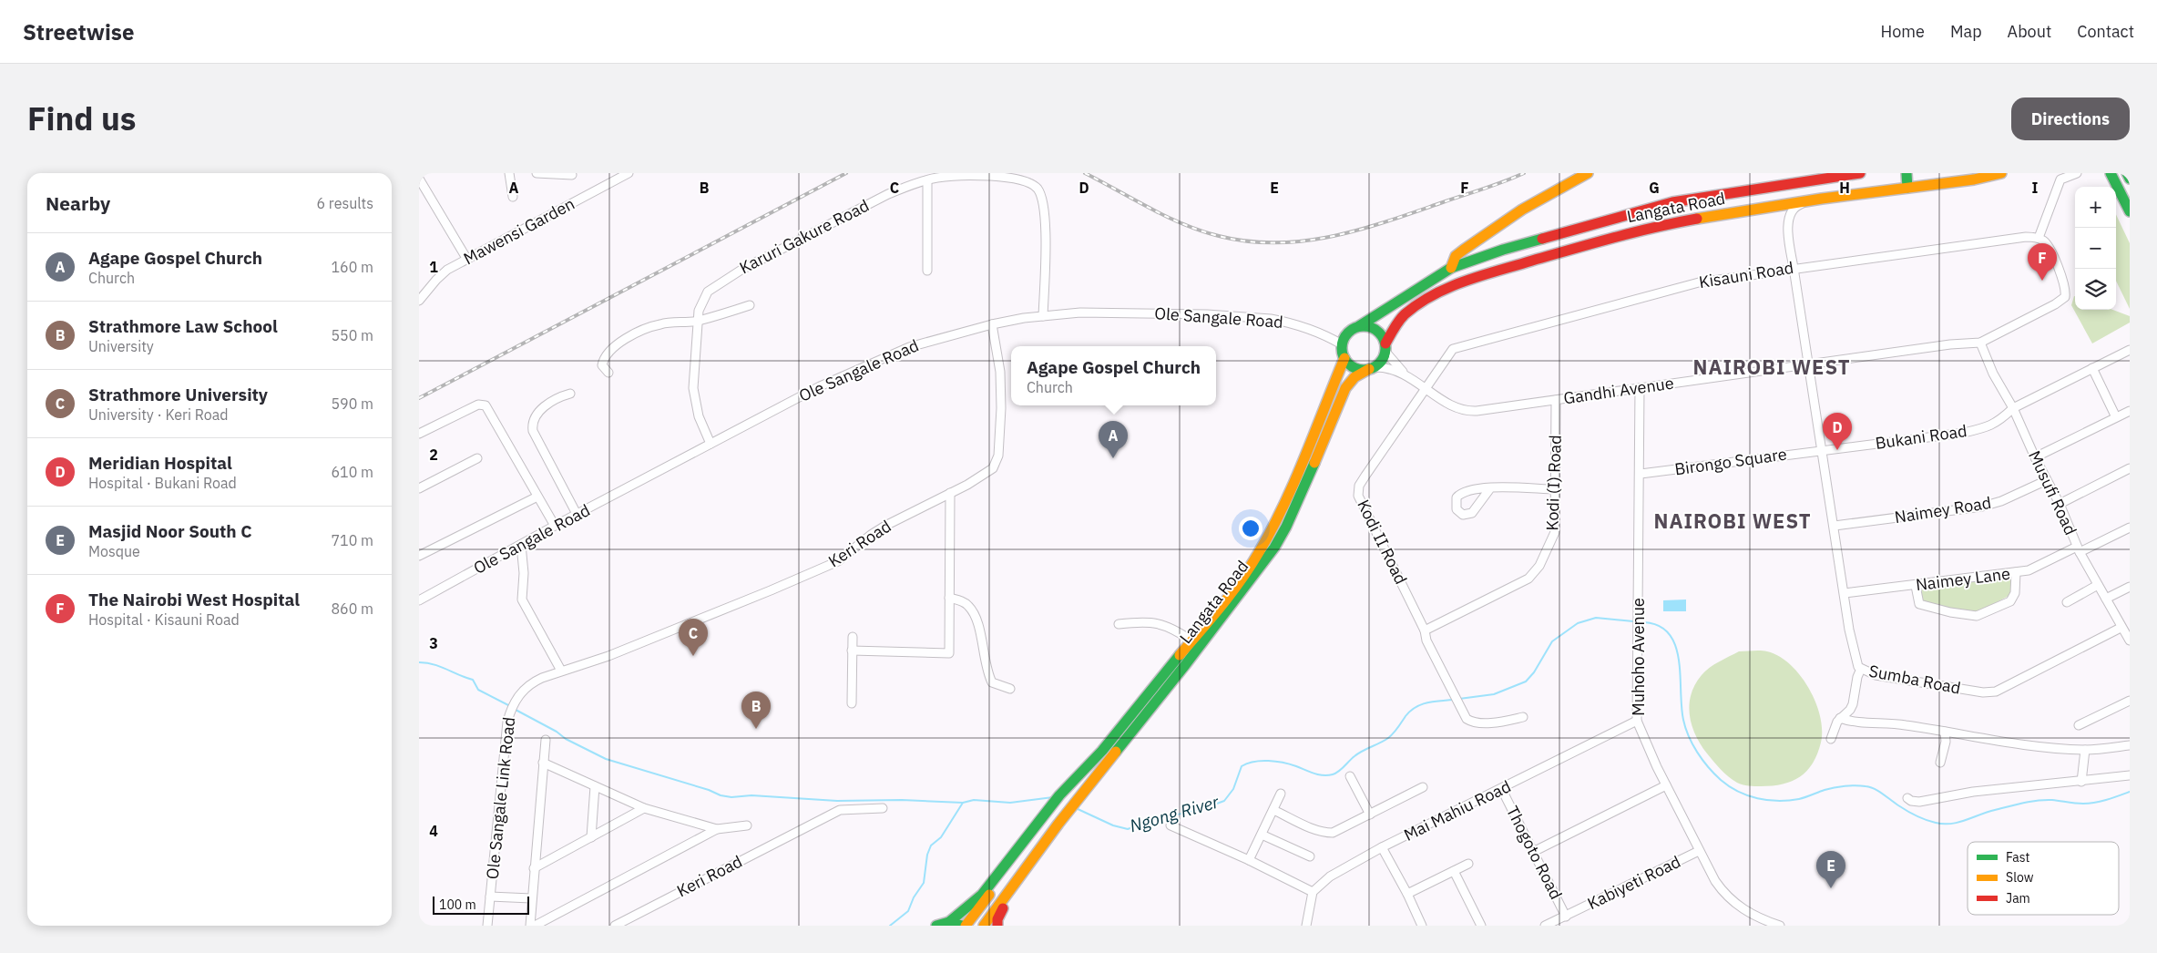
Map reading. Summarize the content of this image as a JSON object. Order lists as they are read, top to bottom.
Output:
{
  "streets": {
    "main road": ["Langata Road"],
    "street": [
      "Mawensi Garden",
      "Karuri Gakure Road",
      "Kisauni Road",
      "Ole Sangale Road",
      "Gandhi Avenue",
      "Bukani Road",
      "Birongo Square",
      "Kodi (I) Road",
      "Musufi Road",
      "Naimey Road",
      "Kodi II Road",
      "Keri Road",
      "Naimey Lane",
      "Muhoho Avenue",
      "Sumba Road",
      "Ole Sangale Link Road",
      "Mai Mahiu Road",
      "Thogoto Road",
      "Kabiyeti Road"
    ]
  },
  "crossings": [
    ["Langata Road", "Ole Sangale Road"],
    ["Langata Road", "Gandhi Avenue"],
    ["Langata Road", "Sumba Road"],
    ["Karuri Gakure Road", "Ole Sangale Road"],
    ["Kisauni Road", "Gandhi Avenue"],
    ["Kisauni Road", "Kodi II Road"],
    ["Kisauni Road", "Sumba Road"],
    ["Ole Sangale Road", "Gandhi Avenue"],
    ["Ole Sangale Road", "Keri Road"],
    ["Gandhi Avenue", "Kodi (I) Road"],
    ["Gandhi Avenue", "Musufi Road"],
    ["Gandhi Avenue", "Kodi II Road"],
    ["Gandhi Avenue", "Muhoho Avenue"],
    ["Gandhi Avenue", "Sumba Road"],
    ["Bukani Road", "Birongo Square"],
    ["Bukani Road", "Musufi Road"],
    ["Bukani Road", "Sumba Road"],
    ["Birongo Square", "Muhoho Avenue"],
    ["Birongo Square", "Sumba Road"],
    ["Kodi (I) Road", "Kodi II Road"],
    ["Musufi Road", "Naimey Road"],
    ["Musufi Road", "Naimey Lane"],
    ["Musufi Road", "Sumba Road"],
    ["Naimey Road", "Sumba Road"],
    ["Keri Road", "Ole Sangale Link Road"],
    ["Naimey Lane", "Sumba Road"],
    ["Muhoho Avenue", "Mai Mahiu Road"],
    ["Muhoho Avenue", "Kabiyeti Road"],
    ["Mai Mahiu Road", "Thogoto Road"],
    ["Thogoto Road", "Kabiyeti Road"]
  ],
  "districts": ["NAIROBI WEST", "NAIROBI WEST"],
  "water": ["Ngong River"],
  "legend": ["Fast", "Slow", "Jam"],
  "scale_bar": "100 m",
  "page": {
    "header": "Streetwise",
    "nav": [
      "Home",
      "Map",
      "About",
      "Contact"
    ],
    "title": "Find us",
    "buttons": "Directions",
    "heading": ["Nearby", "6 results"],
    "map_buttons": ["+", "−"],
    "list": [
      {
        "mark": "A",
        "name": "Agape Gospel Church",
        "note": "Church",
        "value": "160 m"
      },
      {
        "mark": "B",
        "name": "Strathmore Law School",
        "note": "University",
        "value": "550 m"
      },
      {
        "mark": "C",
        "name": "Strathmore University",
        "note": "University · Keri Road",
        "value": "590 m"
      },
      {
        "mark": "D",
        "name": "Meridian Hospital",
        "note": "Hospital · Bukani Road",
        "value": "610 m"
      },
      {
        "mark": "E",
        "name": "Masjid Noor South C",
        "note": "Mosque",
        "value": "710 m"
      },
      {
        "mark": "F",
        "name": "The Nairobi West Hospital",
        "note": "Hospital · Kisauni Road",
        "value": "860 m"
      }
    ],
    "pins": [
      "F",
      "D",
      "A",
      "C",
      "B",
      "E"
    ],
    "popup": ["Agape Gospel Church", "Church"],
    "scale": "100 m"
  },
  "grid": {
    "columns": [
      "A",
      "B",
      "C",
      "D",
      "E",
      "F",
      "G",
      "H",
      "I"
    ],
    "rows": [
      "1",
      "2",
      "3",
      "4"
    ]
  }
}
